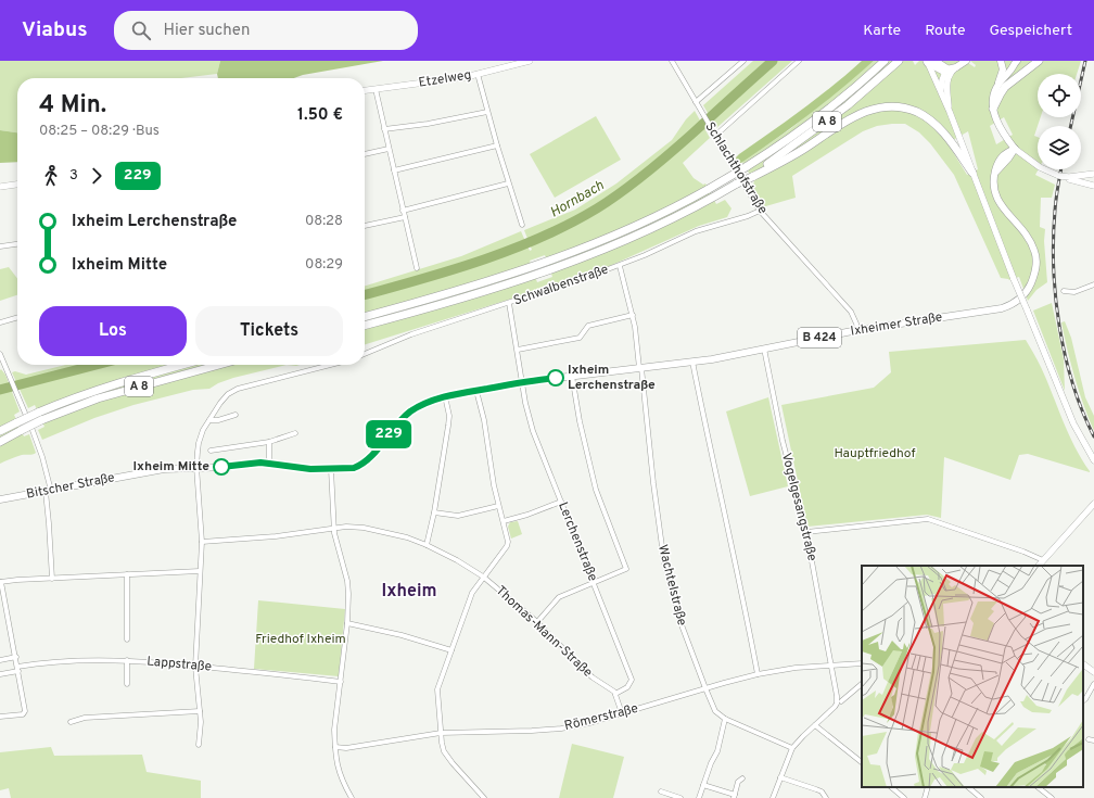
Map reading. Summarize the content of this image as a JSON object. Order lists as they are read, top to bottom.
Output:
{
  "streets": {
    "highway": ["A 8"],
    "main road": [
      "Etzelweg",
      "Ixheimer Straße",
      "B 424",
      "Bitscher Straße"
    ],
    "street": [
      "Schlachthofstraße",
      "Schwalbenstraße",
      "Vogelgesangstraße",
      "Lerchenstraße",
      "Wachtelstraße",
      "Thomas-Mann-Straße",
      "Lappstraße",
      "Römerstraße"
    ]
  },
  "crossings": [
    ["Schlachthofstraße", "Schwalbenstraße"],
    ["Schlachthofstraße", "Ixheimer Straße"],
    ["Schwalbenstraße", "Lerchenstraße"],
    ["Schwalbenstraße", "Wachtelstraße"],
    ["Ixheimer Straße", "Bitscher Straße"],
    ["Ixheimer Straße", "Vogelgesangstraße"],
    ["Ixheimer Straße", "Lerchenstraße"],
    ["Ixheimer Straße", "Wachtelstraße"],
    ["Vogelgesangstraße", "Römerstraße"],
    ["Lerchenstraße", "Thomas-Mann-Straße"],
    ["Wachtelstraße", "Römerstraße"]
  ],
  "districts": ["Ixheim"],
  "water": ["Hornbach"],
  "parks": ["Hauptfriedhof", "Friedhof Ixheim"],
  "places": ["Ixheim Lerchenstraße", "Ixheim Mitte"],
  "lines": ["bus line 229"],
  "page": {
    "header": "Viabus",
    "search": "Hier suchen",
    "nav": ["Karte", "Route", "Gespeichert"],
    "on_map": "229",
    "heading": ["4 Min.", "08:25 – 08:29 · Bus", "1.50 €"],
    "legs": ["3", "229"],
    "list": [
      {
        "name": "Ixheim Lerchenstraße",
        "value": "08:28"
      },
      {
        "name": "Ixheim Mitte",
        "value": "08:29"
      }
    ],
    "buttons": ["Los", "Tickets"]
  }
}
